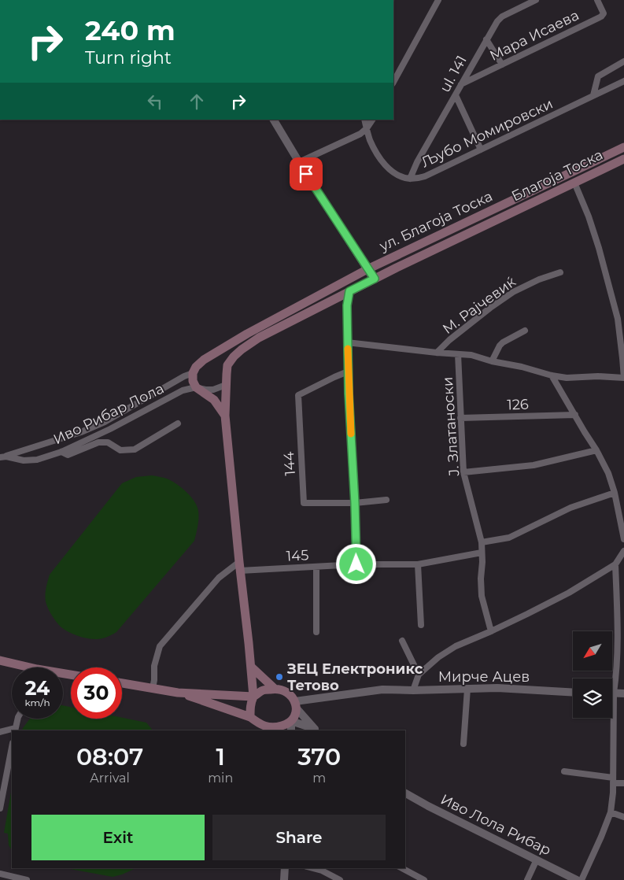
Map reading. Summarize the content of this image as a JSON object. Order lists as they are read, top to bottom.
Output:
{
  "streets": {
    "main road": ["Благоја Тоска", "ул. Благоја Тоска"],
    "street": [
      "Мара Исаева",
      "ul. 141",
      "Љубо Момировски",
      "М. Рајчевиќ",
      "126",
      "Иво Рибар Лола",
      "Ј. Златаноски",
      "144",
      "145",
      "Мирче Ацев",
      "Иво Лола Рибар"
    ]
  },
  "crossings": [
    ["Мара Исаева", "ul. 141"],
    ["ul. 141", "Љубо Момировски"],
    ["Благоја Тоска", "ул. Благоја Тоска"],
    ["Благоја Тоска", "Иво Рибар Лола"],
    ["ул. Благоја Тоска", "Иво Рибар Лола"],
    ["126", "Ј. Златаноски"],
    ["Ј. Златаноски", "145"]
  ],
  "places": ["ЗЕЦ Електроникс Тетово"],
  "north": "bottom left",
  "page": {
    "turn": ["240 m", "Turn right"],
    "speed": "24 km/h",
    "limit": "30",
    "eta": [
      "08:07",
      "Arrival",
      "1",
      "min",
      "370",
      "m"
    ],
    "buttons": ["Exit", "Share"]
  }
}
